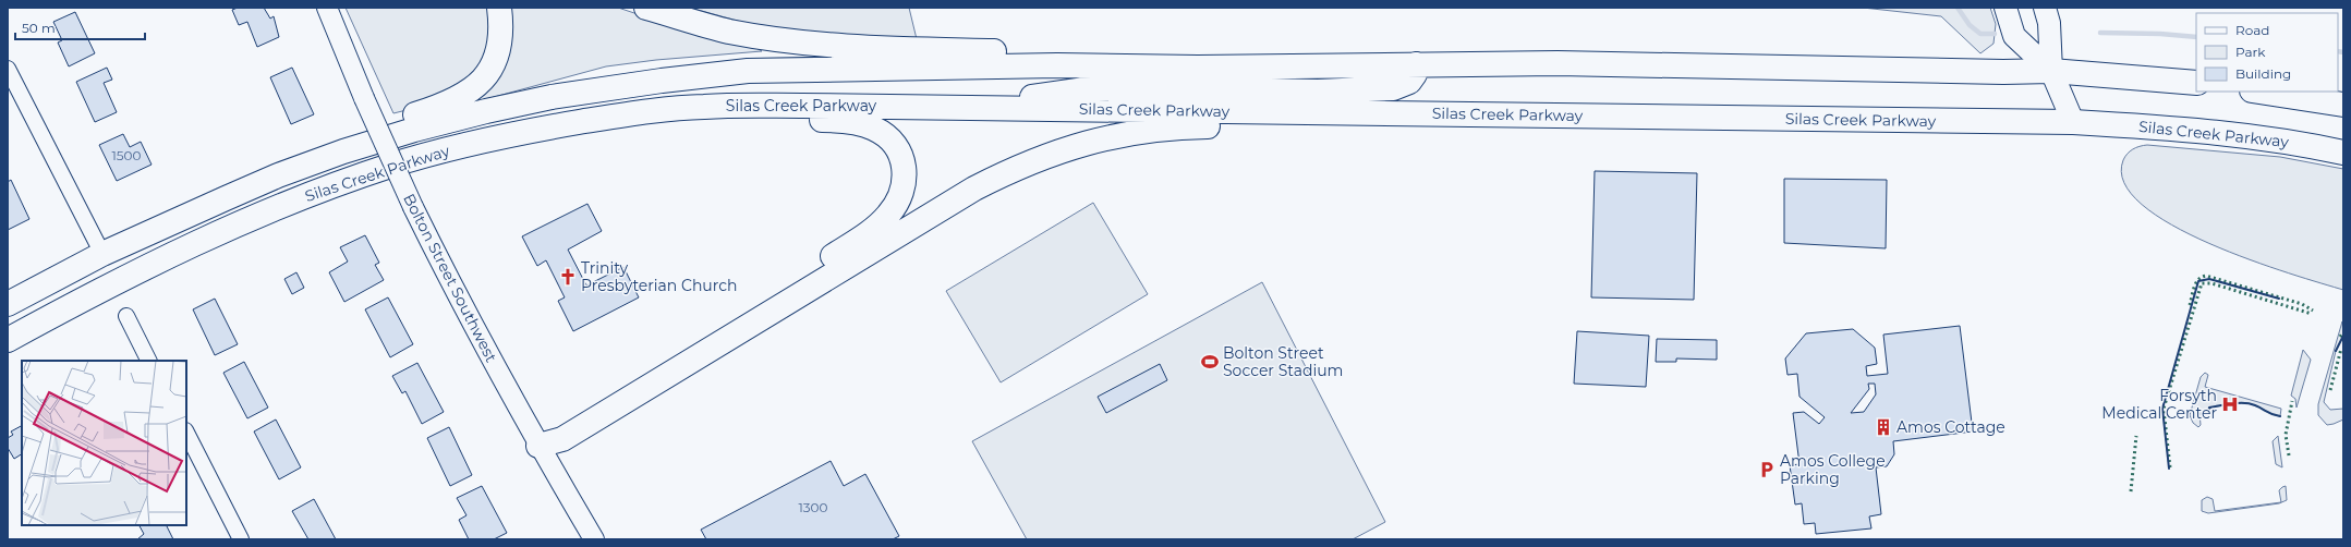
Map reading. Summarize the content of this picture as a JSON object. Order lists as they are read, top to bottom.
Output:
{
  "streets": {
    "main road": ["Silas Creek Parkway"],
    "street": ["Bolton Street Southwest"]
  },
  "places": {
    "church": ["Trinity Presbyterian Church"],
    "sports": ["Bolton Street Soccer Stadium"],
    "hospital": ["Forsyth Medical Center"],
    "building": ["Amos Cottage"],
    "parking": ["Amos College Parking"]
  },
  "house_numbers": ["1500", "1300"],
  "legend": ["Road", "Park", "Building"],
  "scale_bar": "50 m"
}
